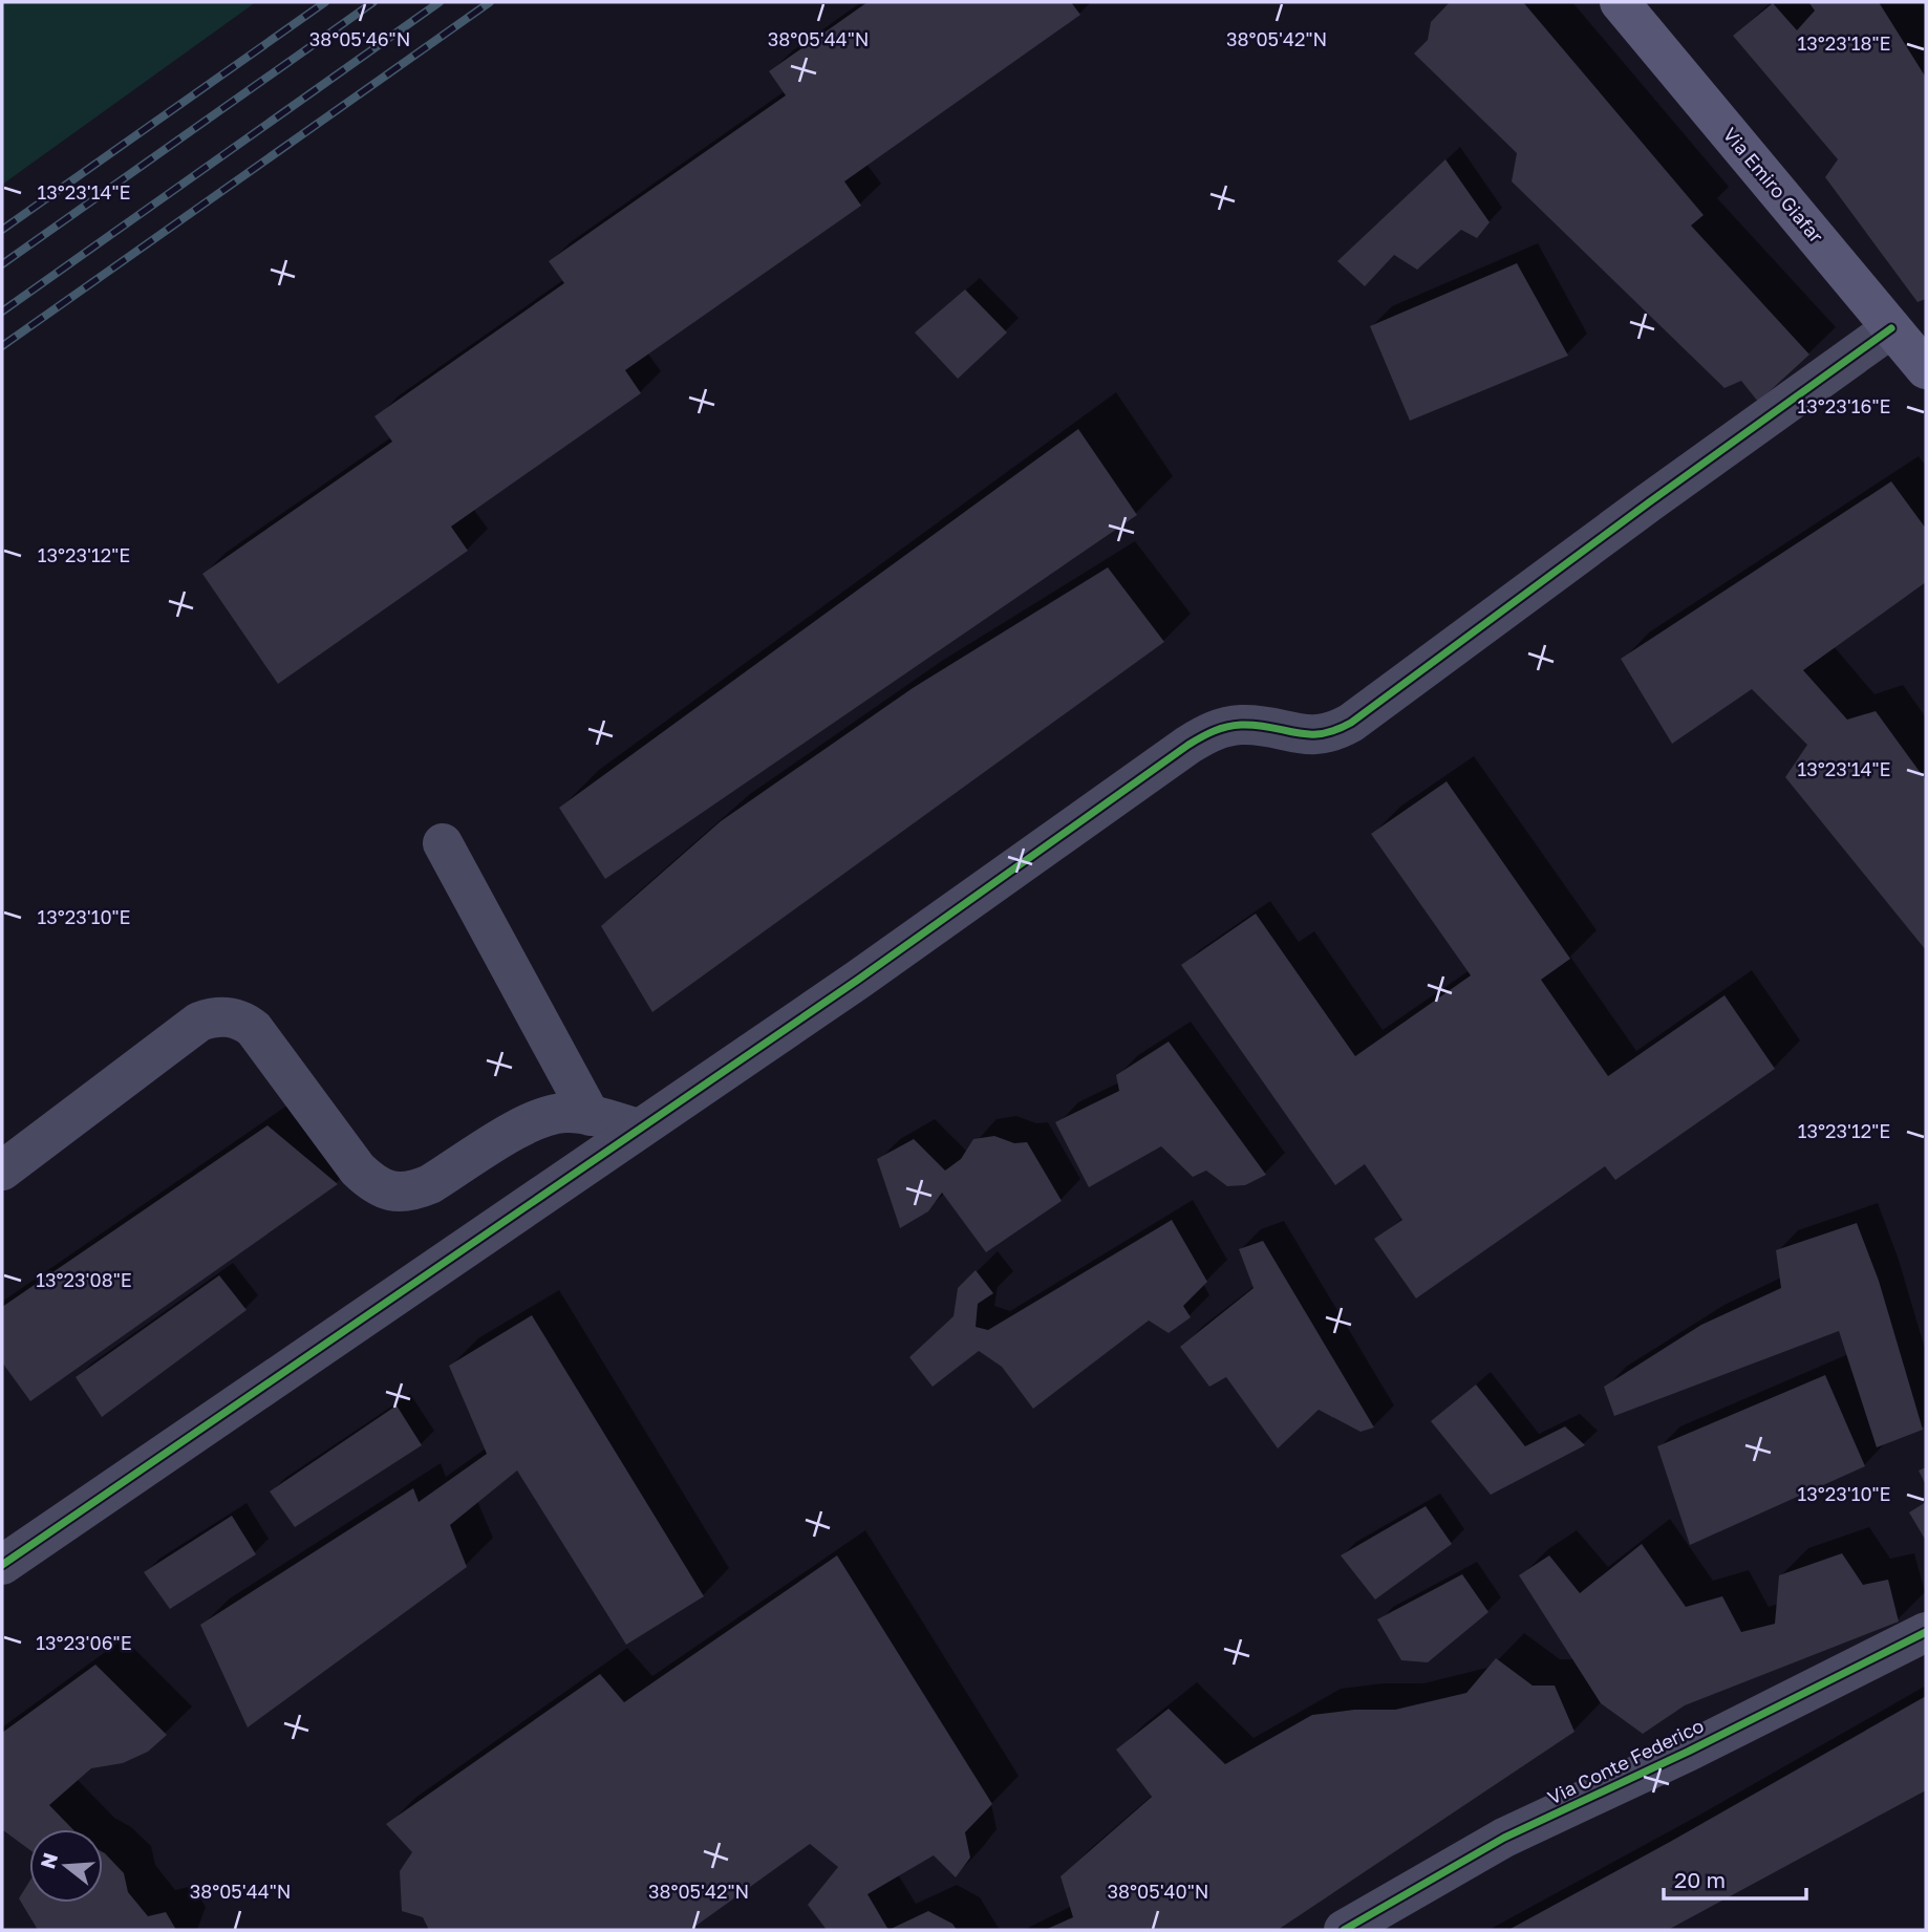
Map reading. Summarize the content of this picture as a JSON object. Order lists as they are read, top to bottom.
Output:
{
  "streets": {
    "street": ["Via Emiro Giafar", "Via Conte Federico"]
  },
  "scale_bar": "20 m",
  "north": "left",
  "coordinates": [
    "38°05'46\"N",
    "38°05'44\"N",
    "38°05'42\"N",
    "13°23'18\"E",
    "13°23'14\"E",
    "13°23'16\"E",
    "13°23'12\"E",
    "13°23'10\"E",
    "13°23'08\"E",
    "13°23'06\"E",
    "38°05'40\"N"
  ]
}
